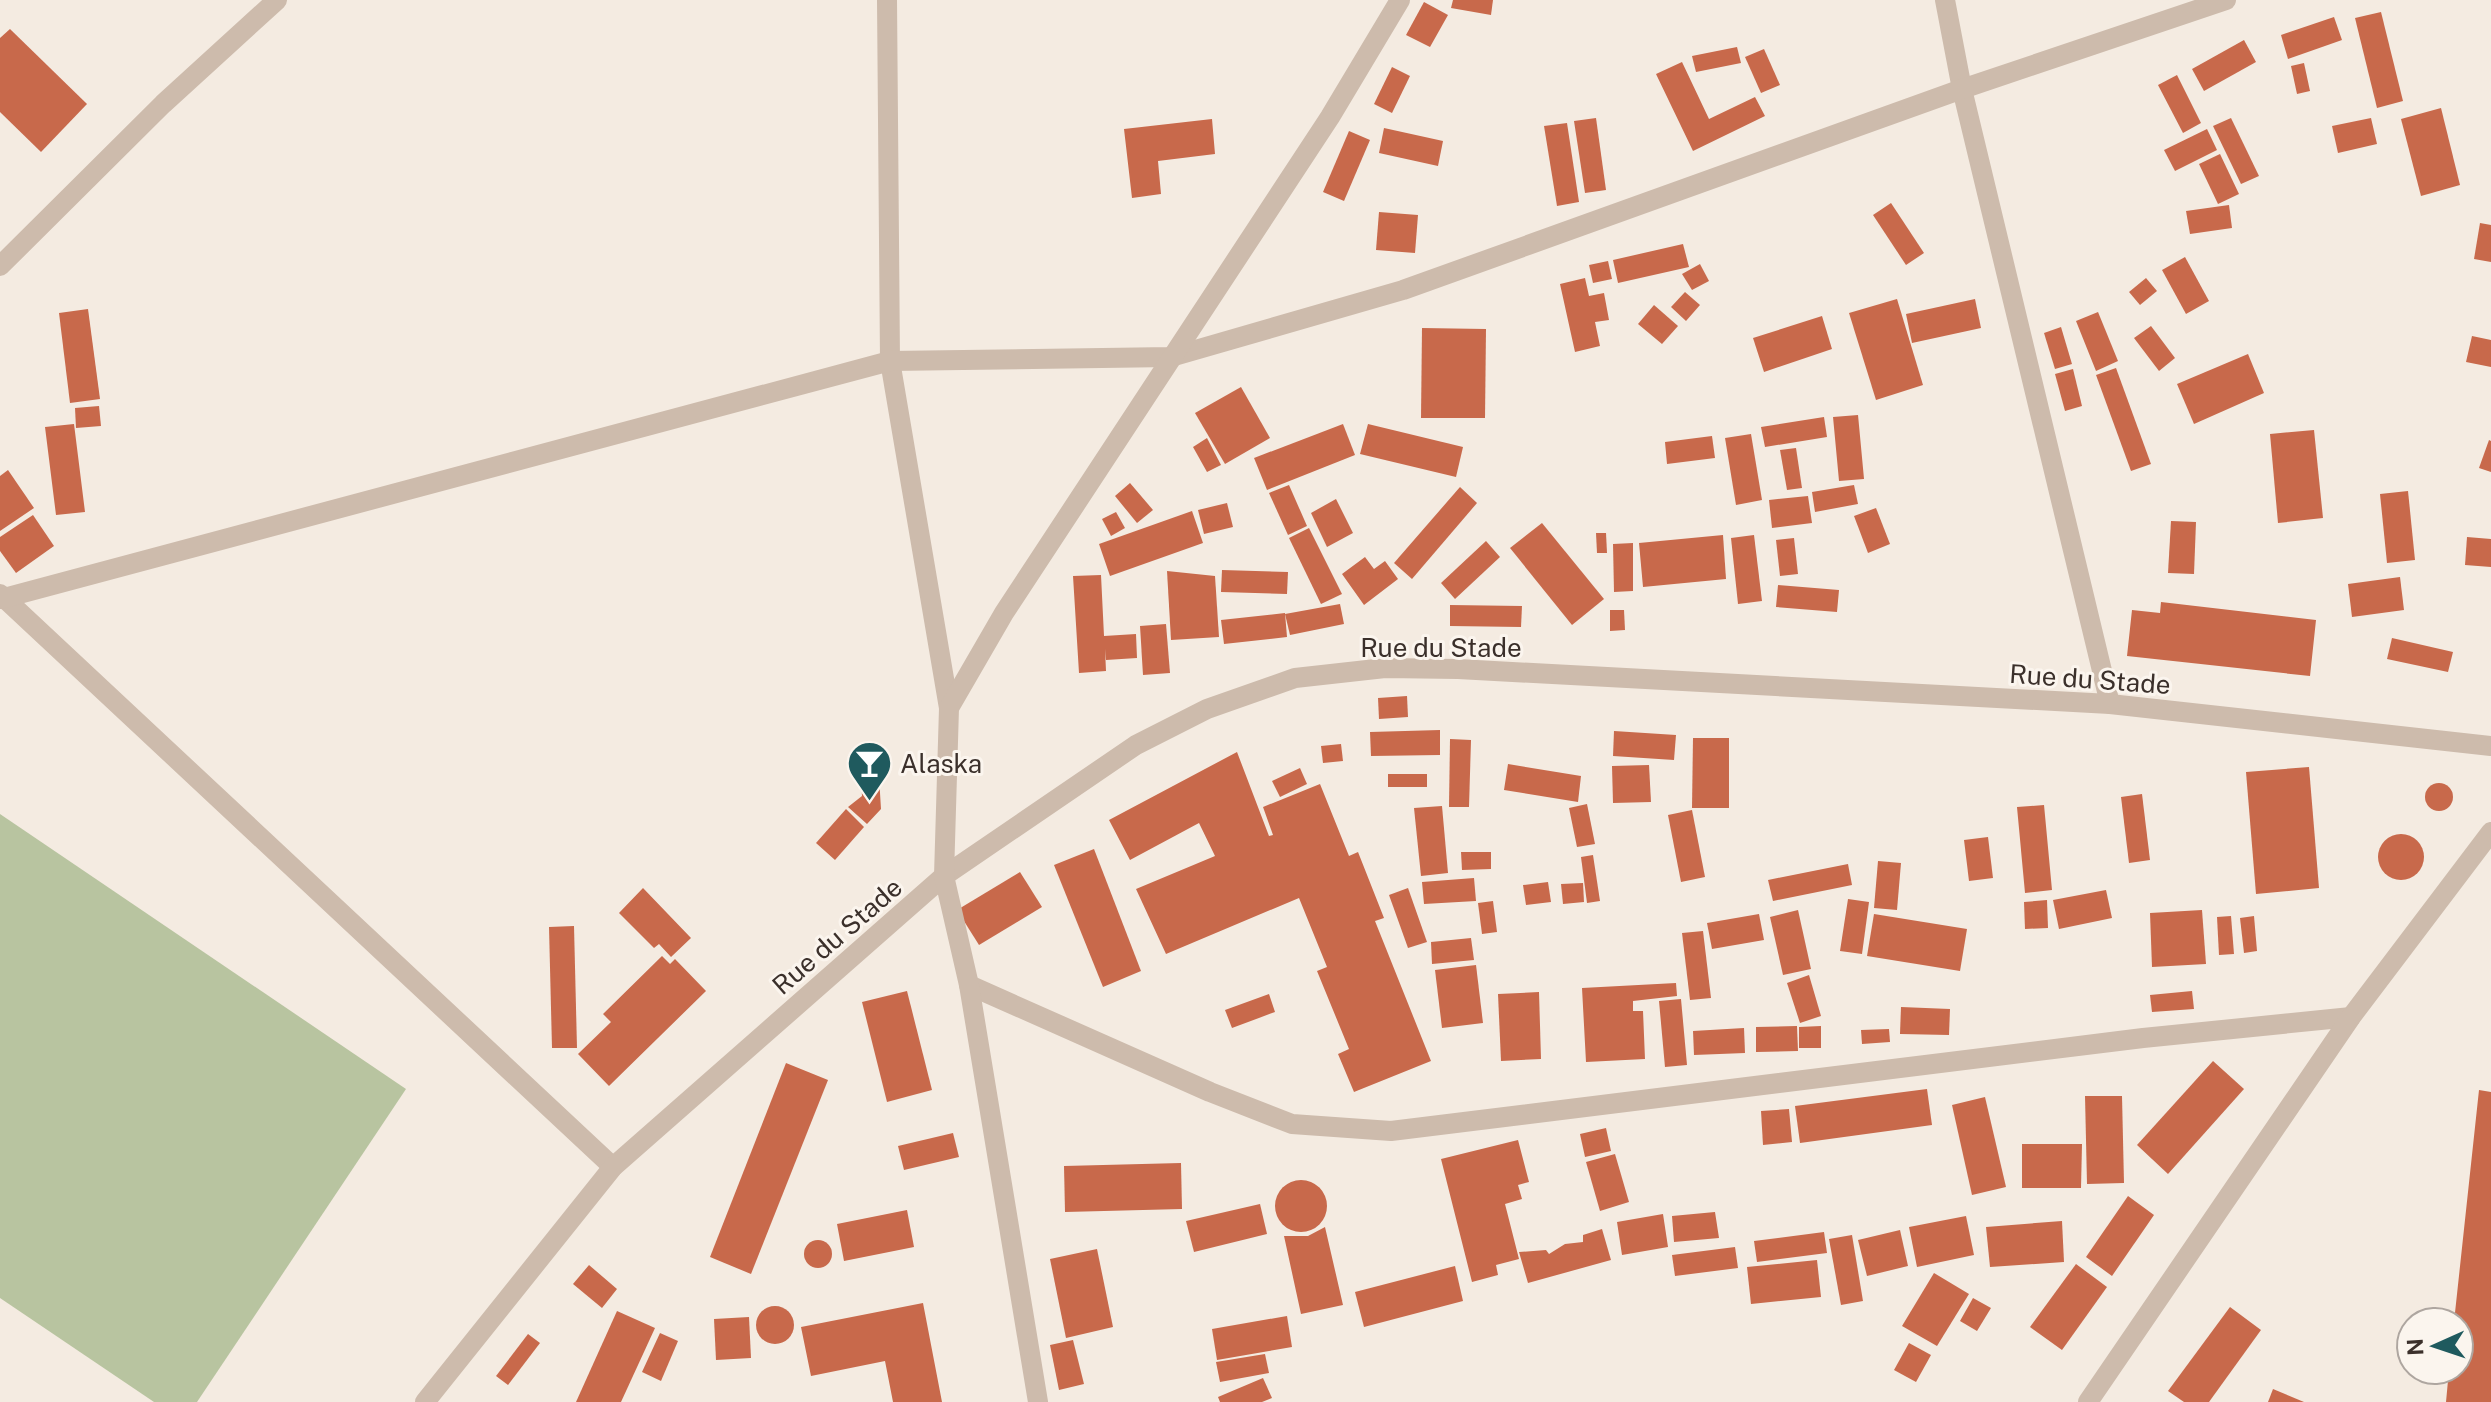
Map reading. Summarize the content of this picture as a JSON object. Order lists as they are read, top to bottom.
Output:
{
  "streets": {
    "street": ["Rue du Stade"]
  },
  "places": {
    "bar": ["Alaska"]
  },
  "north": "left"
}
